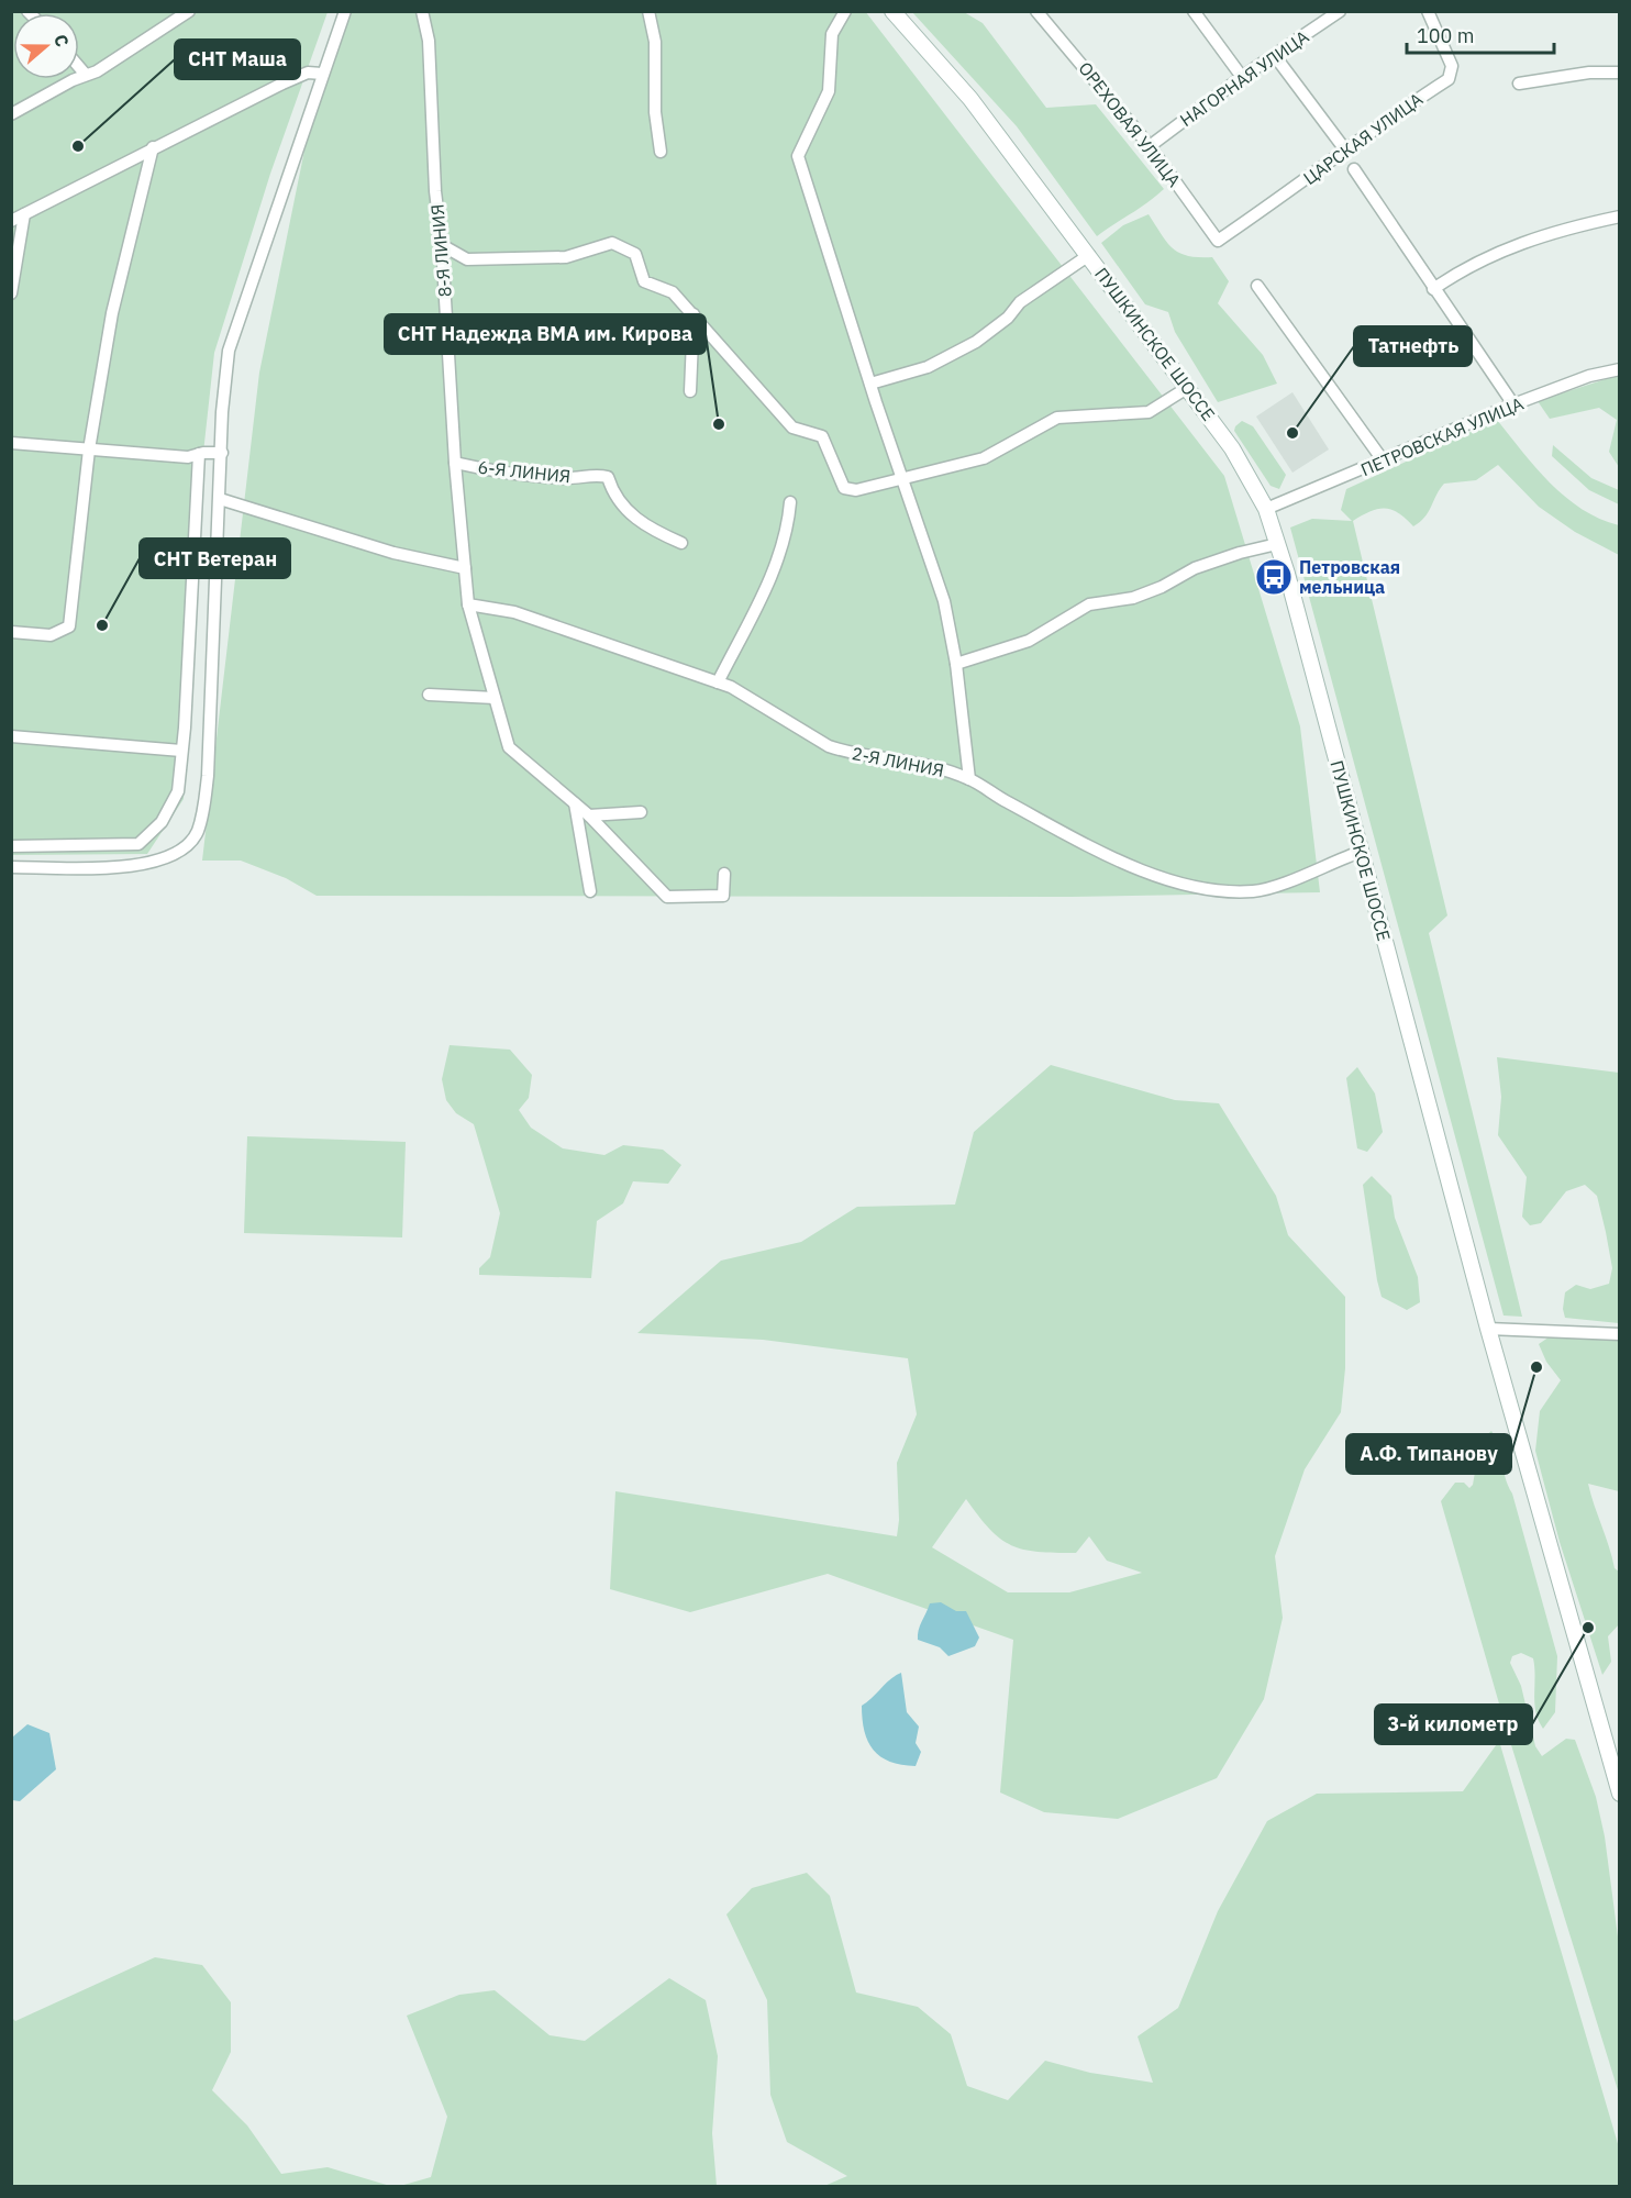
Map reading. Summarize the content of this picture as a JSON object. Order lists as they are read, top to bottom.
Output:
{
  "streets": {
    "main road": ["ПУШКИНСКОЕ ШОССЕ"],
    "street": [
      "НАГОРНАЯ УЛИЦА",
      "ОРЕХОВАЯ УЛИЦА",
      "ЦАРСКАЯ УЛИЦА",
      "8-Я ЛИНИЯ",
      "ПЕТРОВСКАЯ УЛИЦА",
      "6-Я ЛИНИЯ",
      "2-Я ЛИНИЯ"
    ]
  },
  "crossings": [
    ["НАГОРНАЯ УЛИЦА", "ОРЕХОВАЯ УЛИЦА"],
    ["ОРЕХОВАЯ УЛИЦА", "ЦАРСКАЯ УЛИЦА"],
    ["8-Я ЛИНИЯ", "6-Я ЛИНИЯ"],
    ["ПУШКИНСКОЕ ШОССЕ", "ПЕТРОВСКАЯ УЛИЦА"],
    ["ПУШКИНСКОЕ ШОССЕ", "2-Я ЛИНИЯ"]
  ],
  "places": {
    "other": [
      "СНТ Маша",
      "СНТ Надежда ВМА им. Кирова",
      "Татнефть",
      "СНТ Ветеран",
      "А.Ф. Типанову",
      "3-й километр"
    ],
    "bus stop": ["Петровская мельница"]
  },
  "scale_bar": "100 m",
  "north": "right"
}
